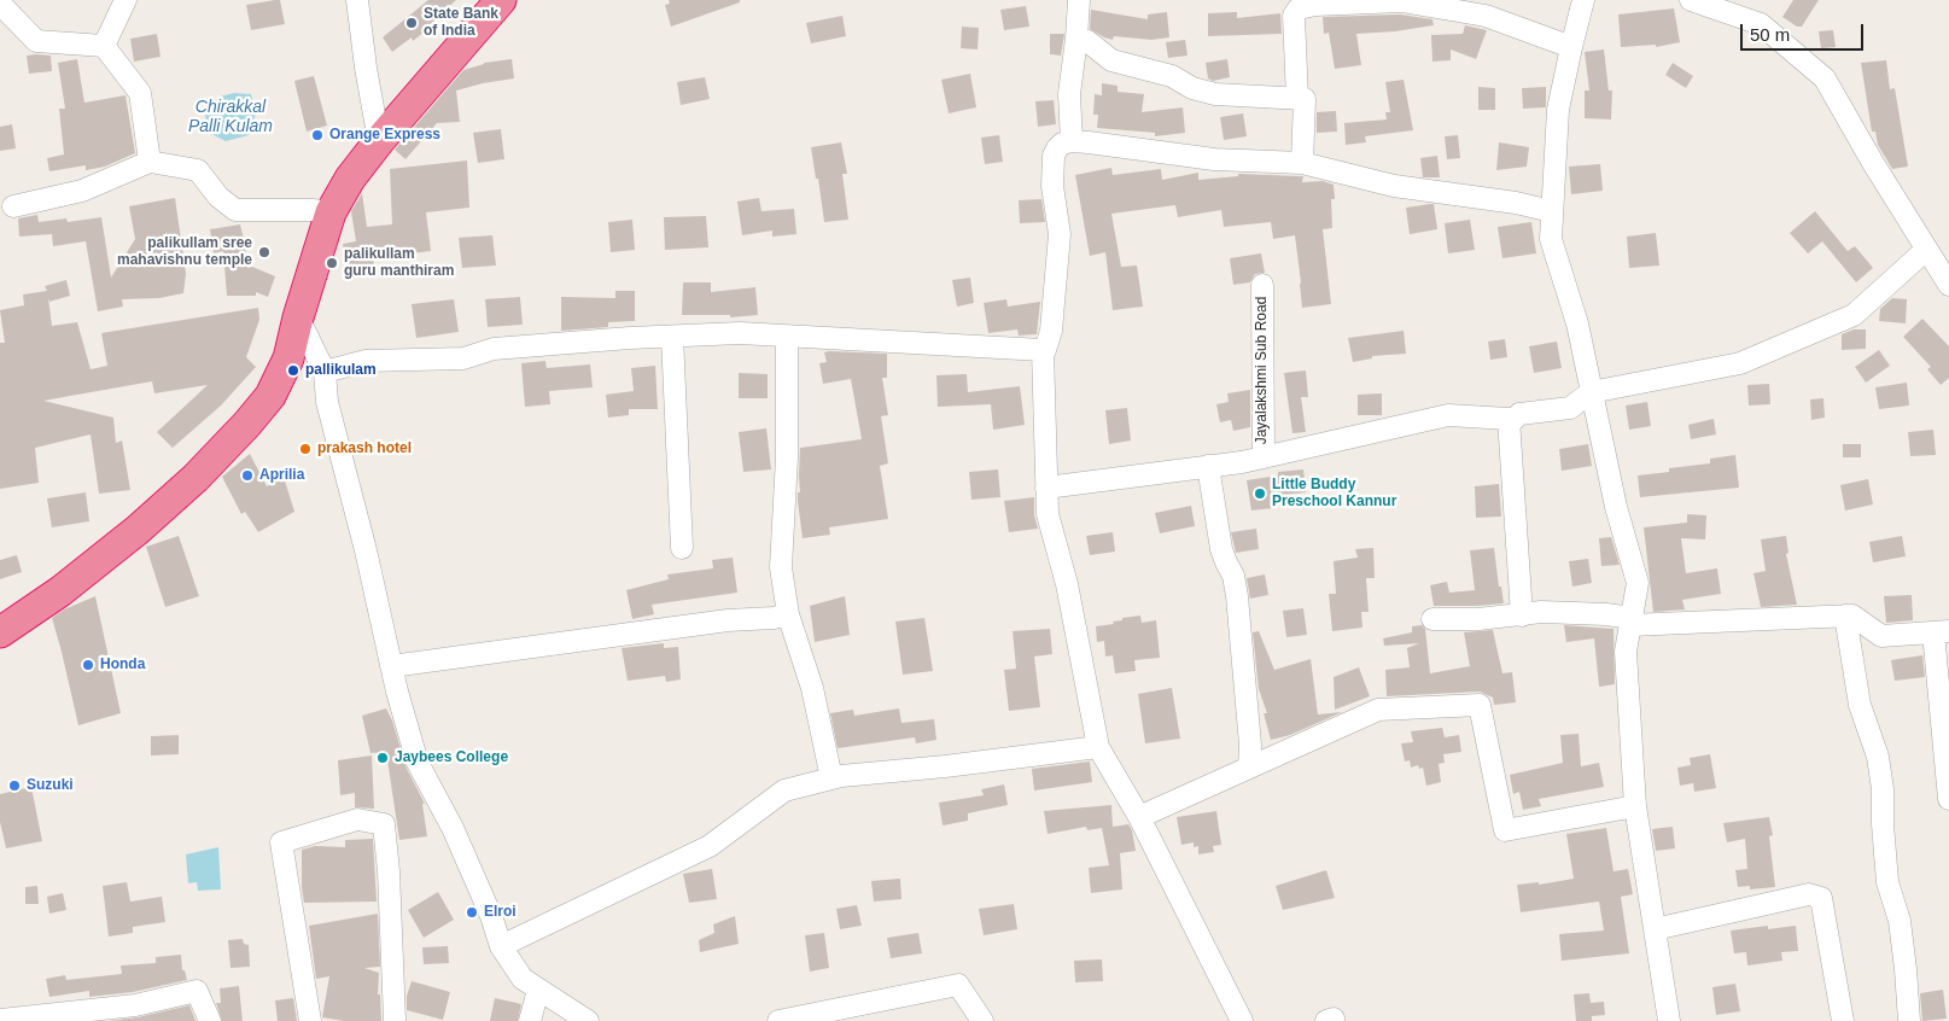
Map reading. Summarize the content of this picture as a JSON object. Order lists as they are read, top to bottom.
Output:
{
  "streets": {
    "street": ["Jayalakshmi Sub Road"]
  },
  "water": ["Chirakkal Palli Kulam"],
  "places": [
    "State Bank of India",
    "Orange Express",
    "palikullam sree mahavishnu temple",
    "palikullam guru manthiram",
    "pallikulam",
    "prakash hotel",
    "Aprilia",
    "Little Buddy Preschool Kannur",
    "Honda",
    "Jaybees College",
    "Suzuki",
    "Elroi"
  ],
  "scale_bar": "50 m"
}
